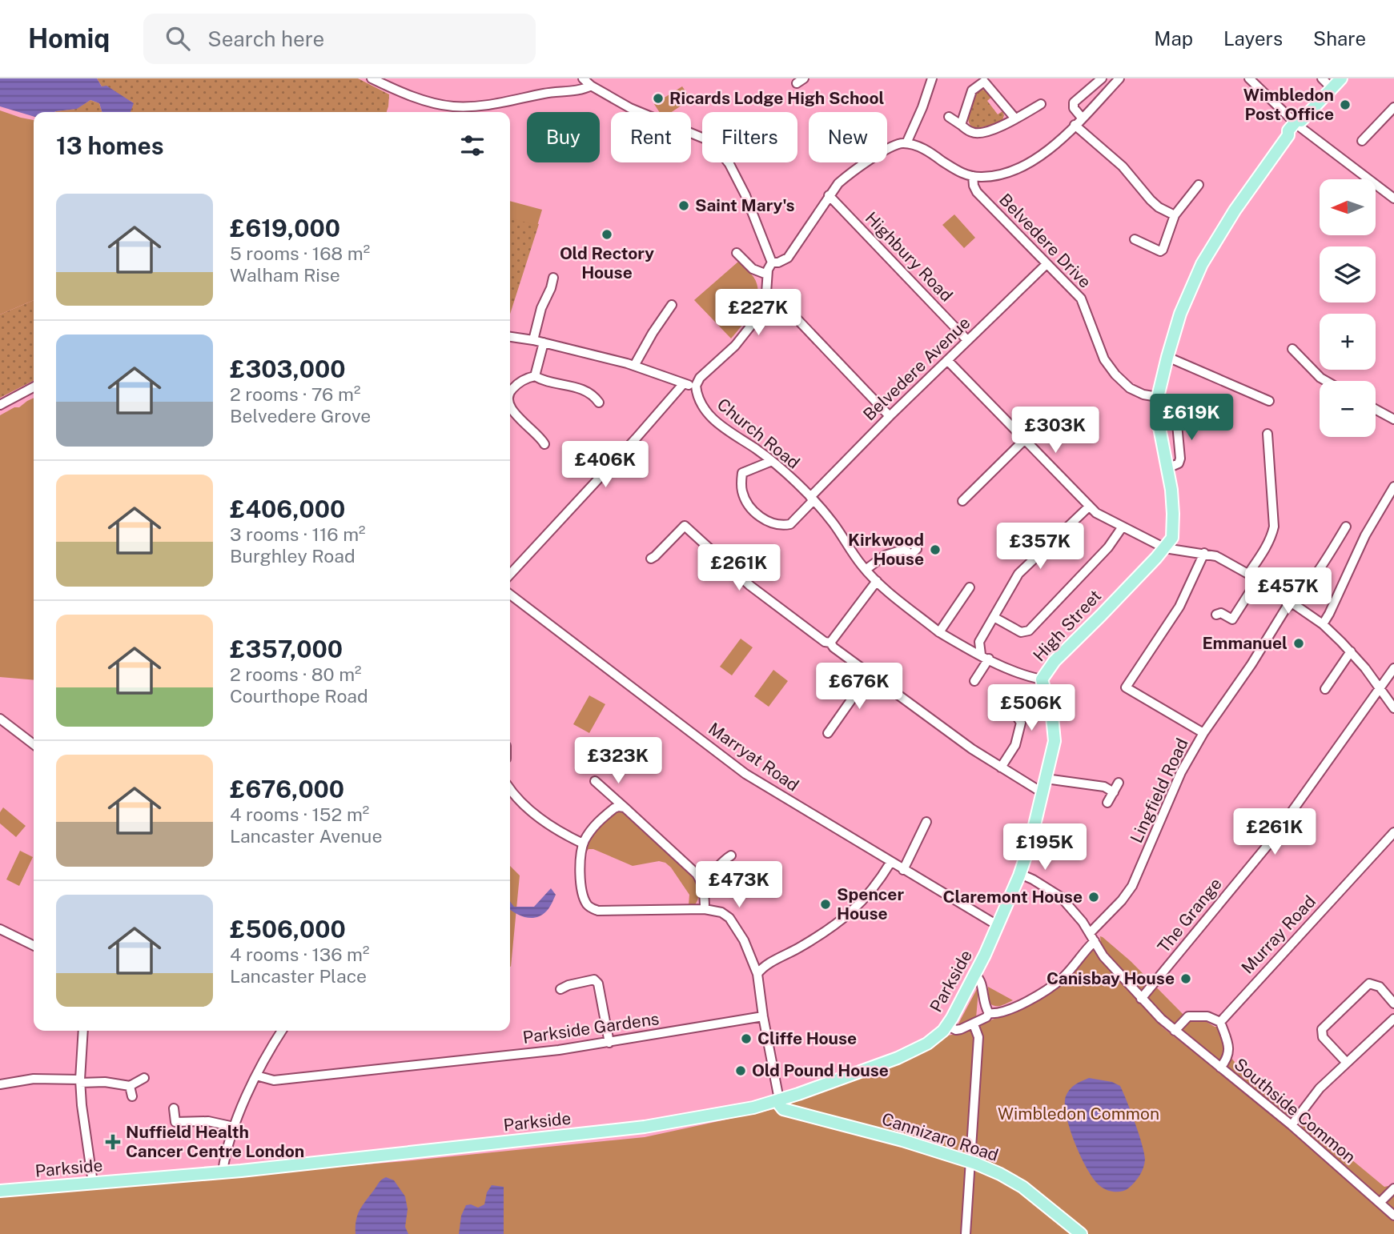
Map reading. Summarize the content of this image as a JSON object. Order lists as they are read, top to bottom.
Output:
{
  "streets": {
    "main road": ["High Street", "Parkside", "Cannizaro Road"],
    "street": [
      "Belvedere Drive",
      "Highbury Road",
      "Belvedere Avenue",
      "Church Road",
      "Marryat Road",
      "Lingfield Road",
      "The Grange",
      "Murray Road",
      "Parkside Gardens",
      "Southside Common"
    ]
  },
  "crossings": [
    ["Belvedere Drive", "Belvedere Avenue"],
    ["Highbury Road", "Belvedere Avenue"],
    ["Belvedere Avenue", "Church Road"],
    ["Church Road", "High Street"],
    ["High Street", "Marryat Road"],
    ["High Street", "Parkside"],
    ["Marryat Road", "Parkside"],
    ["Lingfield Road", "Southside Common"],
    ["The Grange", "Southside Common"],
    ["Parkside", "Cannizaro Road"]
  ],
  "parks": ["Wimbledon Common"],
  "places": {
    "other": [
      "Ricards Lodge High School",
      "Wimbledon Post Office",
      "Saint Mary's",
      "Old Rectory House",
      "Kirkwood House",
      "Emmanuel",
      "Claremont House",
      "Spencer House",
      "Canisbay House",
      "Cliffe House",
      "Old Pound House"
    ],
    "health": ["Nuffield Health Cancer Centre London"]
  },
  "north": "left",
  "page": {
    "header": "Homiq",
    "search": "Search here",
    "nav": ["Map", "Layers", "Share"],
    "chip": [
      "Buy",
      "Rent",
      "Filters",
      "New"
    ],
    "heading": "13 homes",
    "map_buttons": ["+", "−"],
    "list": [
      {
        "name": "£619,000",
        "note": "5 rooms · 168 m² · Walham Rise"
      },
      {
        "name": "£303,000",
        "note": "2 rooms · 76 m² · Belvedere Grove"
      },
      {
        "name": "£406,000",
        "note": "3 rooms · 116 m² · Burghley Road"
      },
      {
        "name": "£357,000",
        "note": "2 rooms · 80 m² · Courthope Road"
      },
      {
        "name": "£676,000",
        "note": "4 rooms · 152 m² · Lancaster Avenue"
      },
      {
        "name": "£506,000",
        "note": "4 rooms · 136 m² · Lancaster Place"
      }
    ],
    "price": [
      "£227K",
      "£619K",
      "£303K",
      "£406K",
      "£357K",
      "£261K",
      "£457K",
      "£676K",
      "£506K",
      "£323K",
      "£261K",
      "£195K",
      "£473K"
    ]
  }
}
